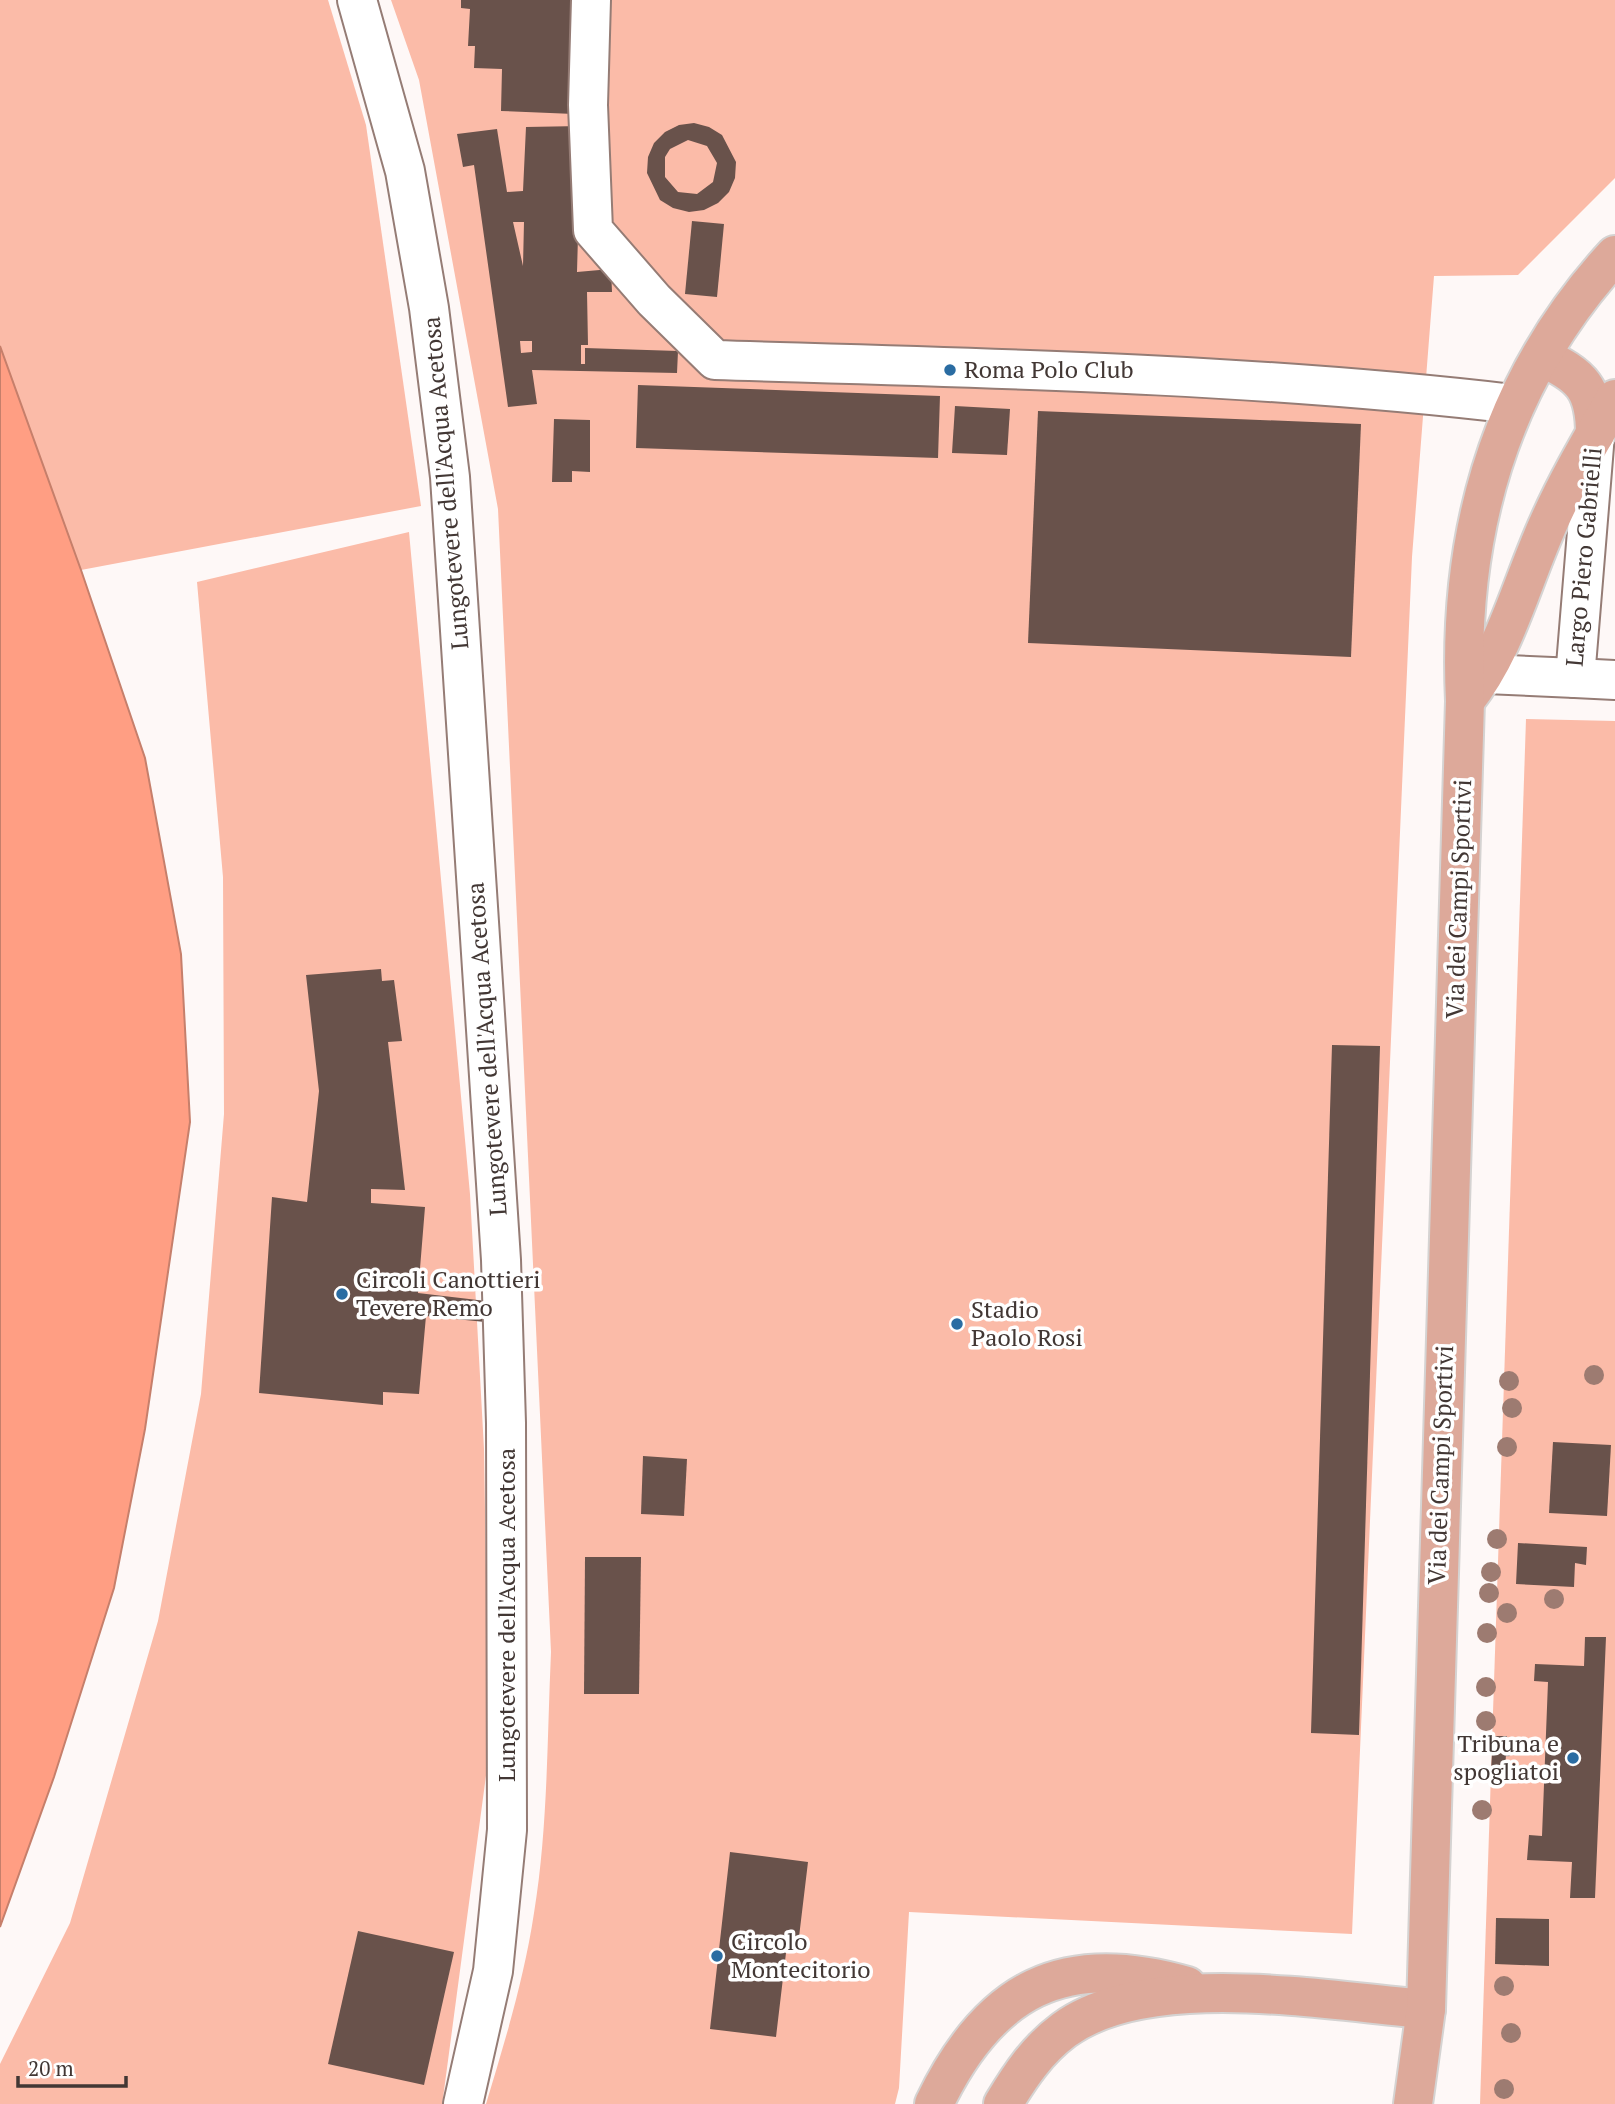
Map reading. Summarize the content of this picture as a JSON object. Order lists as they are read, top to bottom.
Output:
{
  "streets": {
    "main road": ["Via dei Campi Sportivi"],
    "lane": ["Lungotevere dell'Acqua Acetosa", "Largo Piero Gabrielli"]
  },
  "crossings": [
    ["Largo Piero Gabrielli", "Via dei Campi Sportivi"]
  ],
  "places": [
    "Roma Polo Club",
    "Circoli Canottieri Tevere Remo",
    "Stadio Paolo Rosi",
    "Tribuna e spogliatoi",
    "Circolo Montecitorio"
  ],
  "scale_bar": "20 m"
}
